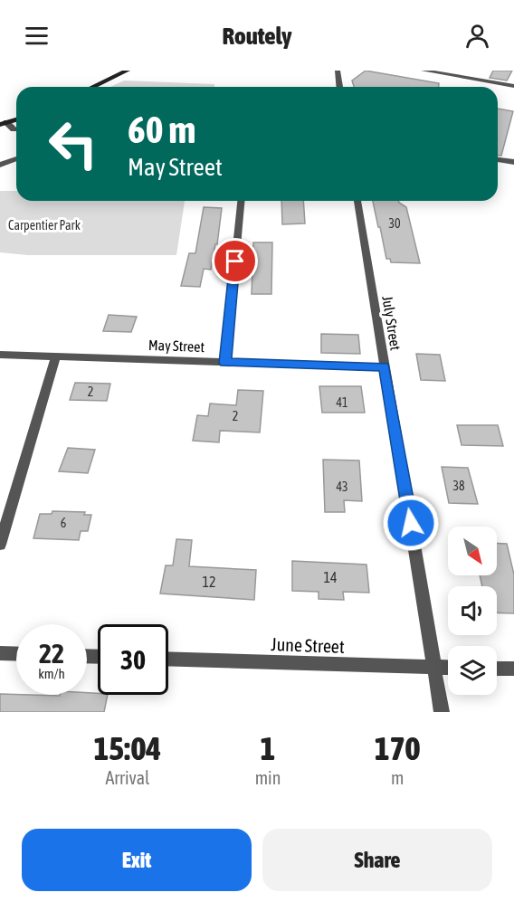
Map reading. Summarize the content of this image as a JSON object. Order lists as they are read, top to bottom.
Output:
{
  "streets": {
    "street": ["July Street", "May Street", "June Street"]
  },
  "crossings": [
    ["July Street", "May Street"],
    ["July Street", "June Street"]
  ],
  "parks": ["Carpentier Park"],
  "house_numbers": [
    "30",
    "2",
    "41",
    "2",
    "38",
    "43",
    "6",
    "14",
    "12"
  ],
  "north": "bottom right",
  "page": {
    "header": "Routely",
    "turn": ["60 m", "May Street"],
    "speed": "22 km/h",
    "limit": "30",
    "eta": [
      "15:04",
      "Arrival",
      "1",
      "min",
      "170",
      "m"
    ],
    "buttons": ["Exit", "Share"]
  }
}
